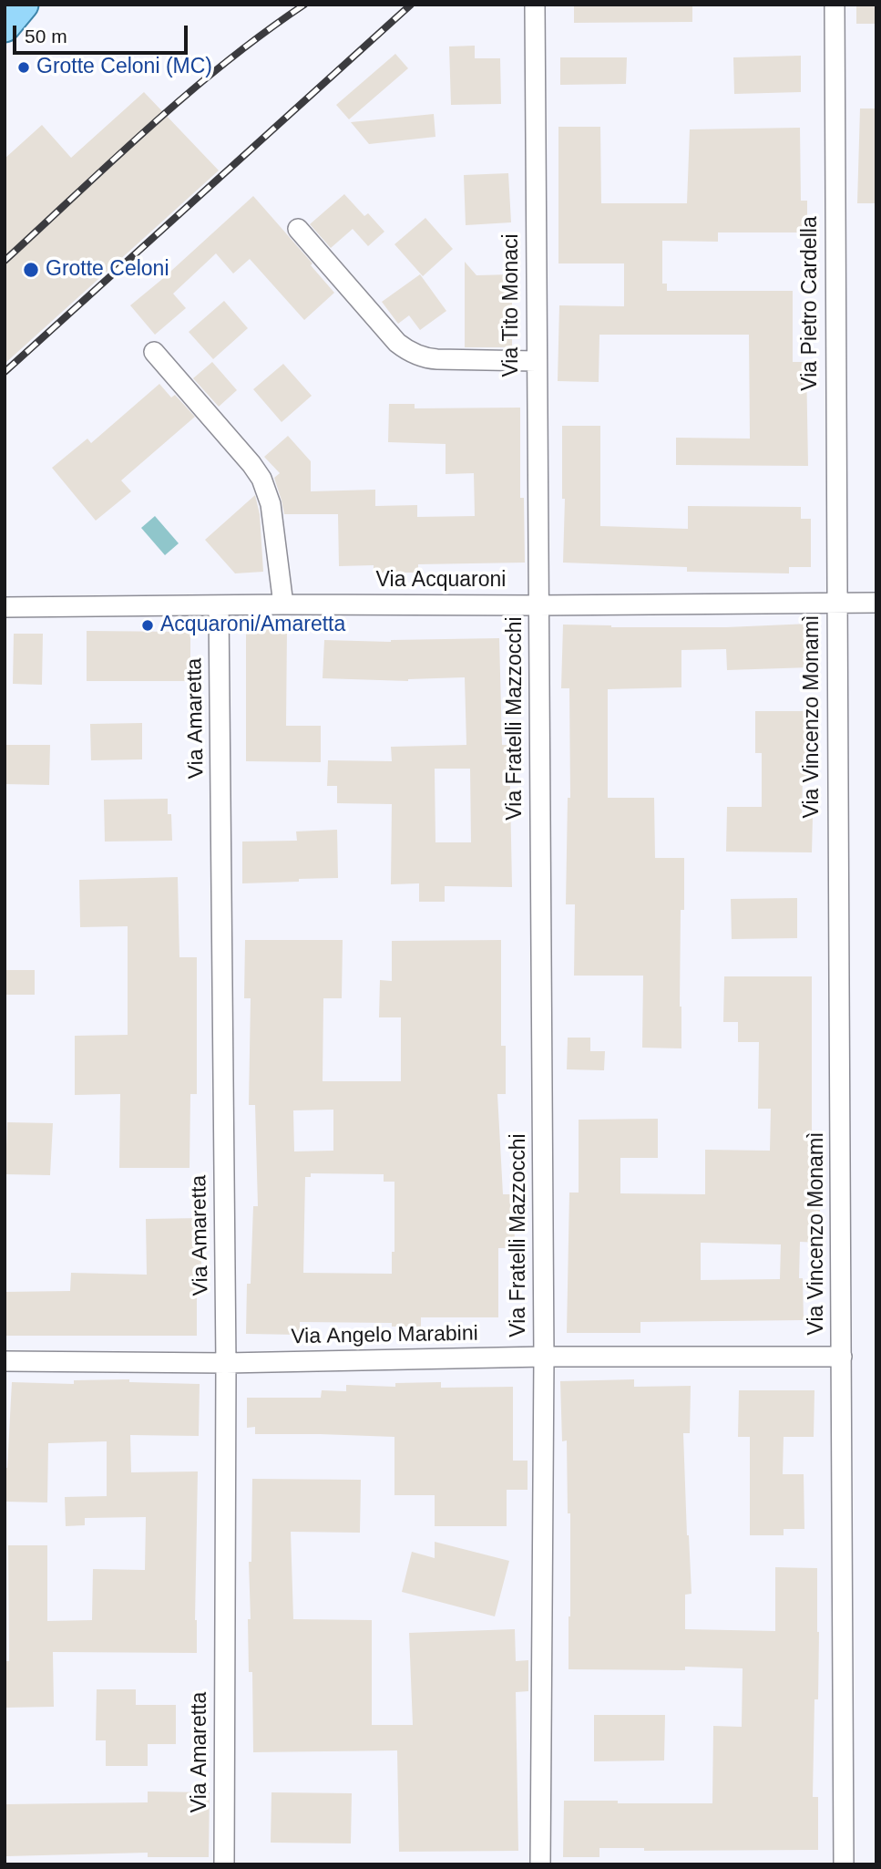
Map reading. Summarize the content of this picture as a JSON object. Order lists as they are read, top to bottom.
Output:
{
  "streets": {
    "street": [
      "Via Pietro Cardella",
      "Via Tito Monaci",
      "Via Acquaroni",
      "Via Vincenzo Monamì",
      "Via Amaretta",
      "Via Fratelli Mazzocchi",
      "Via Angelo Marabini"
    ]
  },
  "crossings": [
    ["Via Pietro Cardella", "Via Acquaroni"],
    ["Via Pietro Cardella", "Via Vincenzo Monamì"],
    ["Via Tito Monaci", "Via Acquaroni"],
    ["Via Tito Monaci", "Via Fratelli Mazzocchi"],
    ["Via Acquaroni", "Via Vincenzo Monamì"],
    ["Via Acquaroni", "Via Amaretta"],
    ["Via Acquaroni", "Via Fratelli Mazzocchi"],
    ["Via Vincenzo Monamì", "Via Angelo Marabini"],
    ["Via Amaretta", "Via Angelo Marabini"],
    ["Via Fratelli Mazzocchi", "Via Angelo Marabini"]
  ],
  "places": ["Grotte Celoni (MC)", "Grotte Celoni", "Acquaroni/Amaretta"],
  "scale_bar": "50 m"
}
